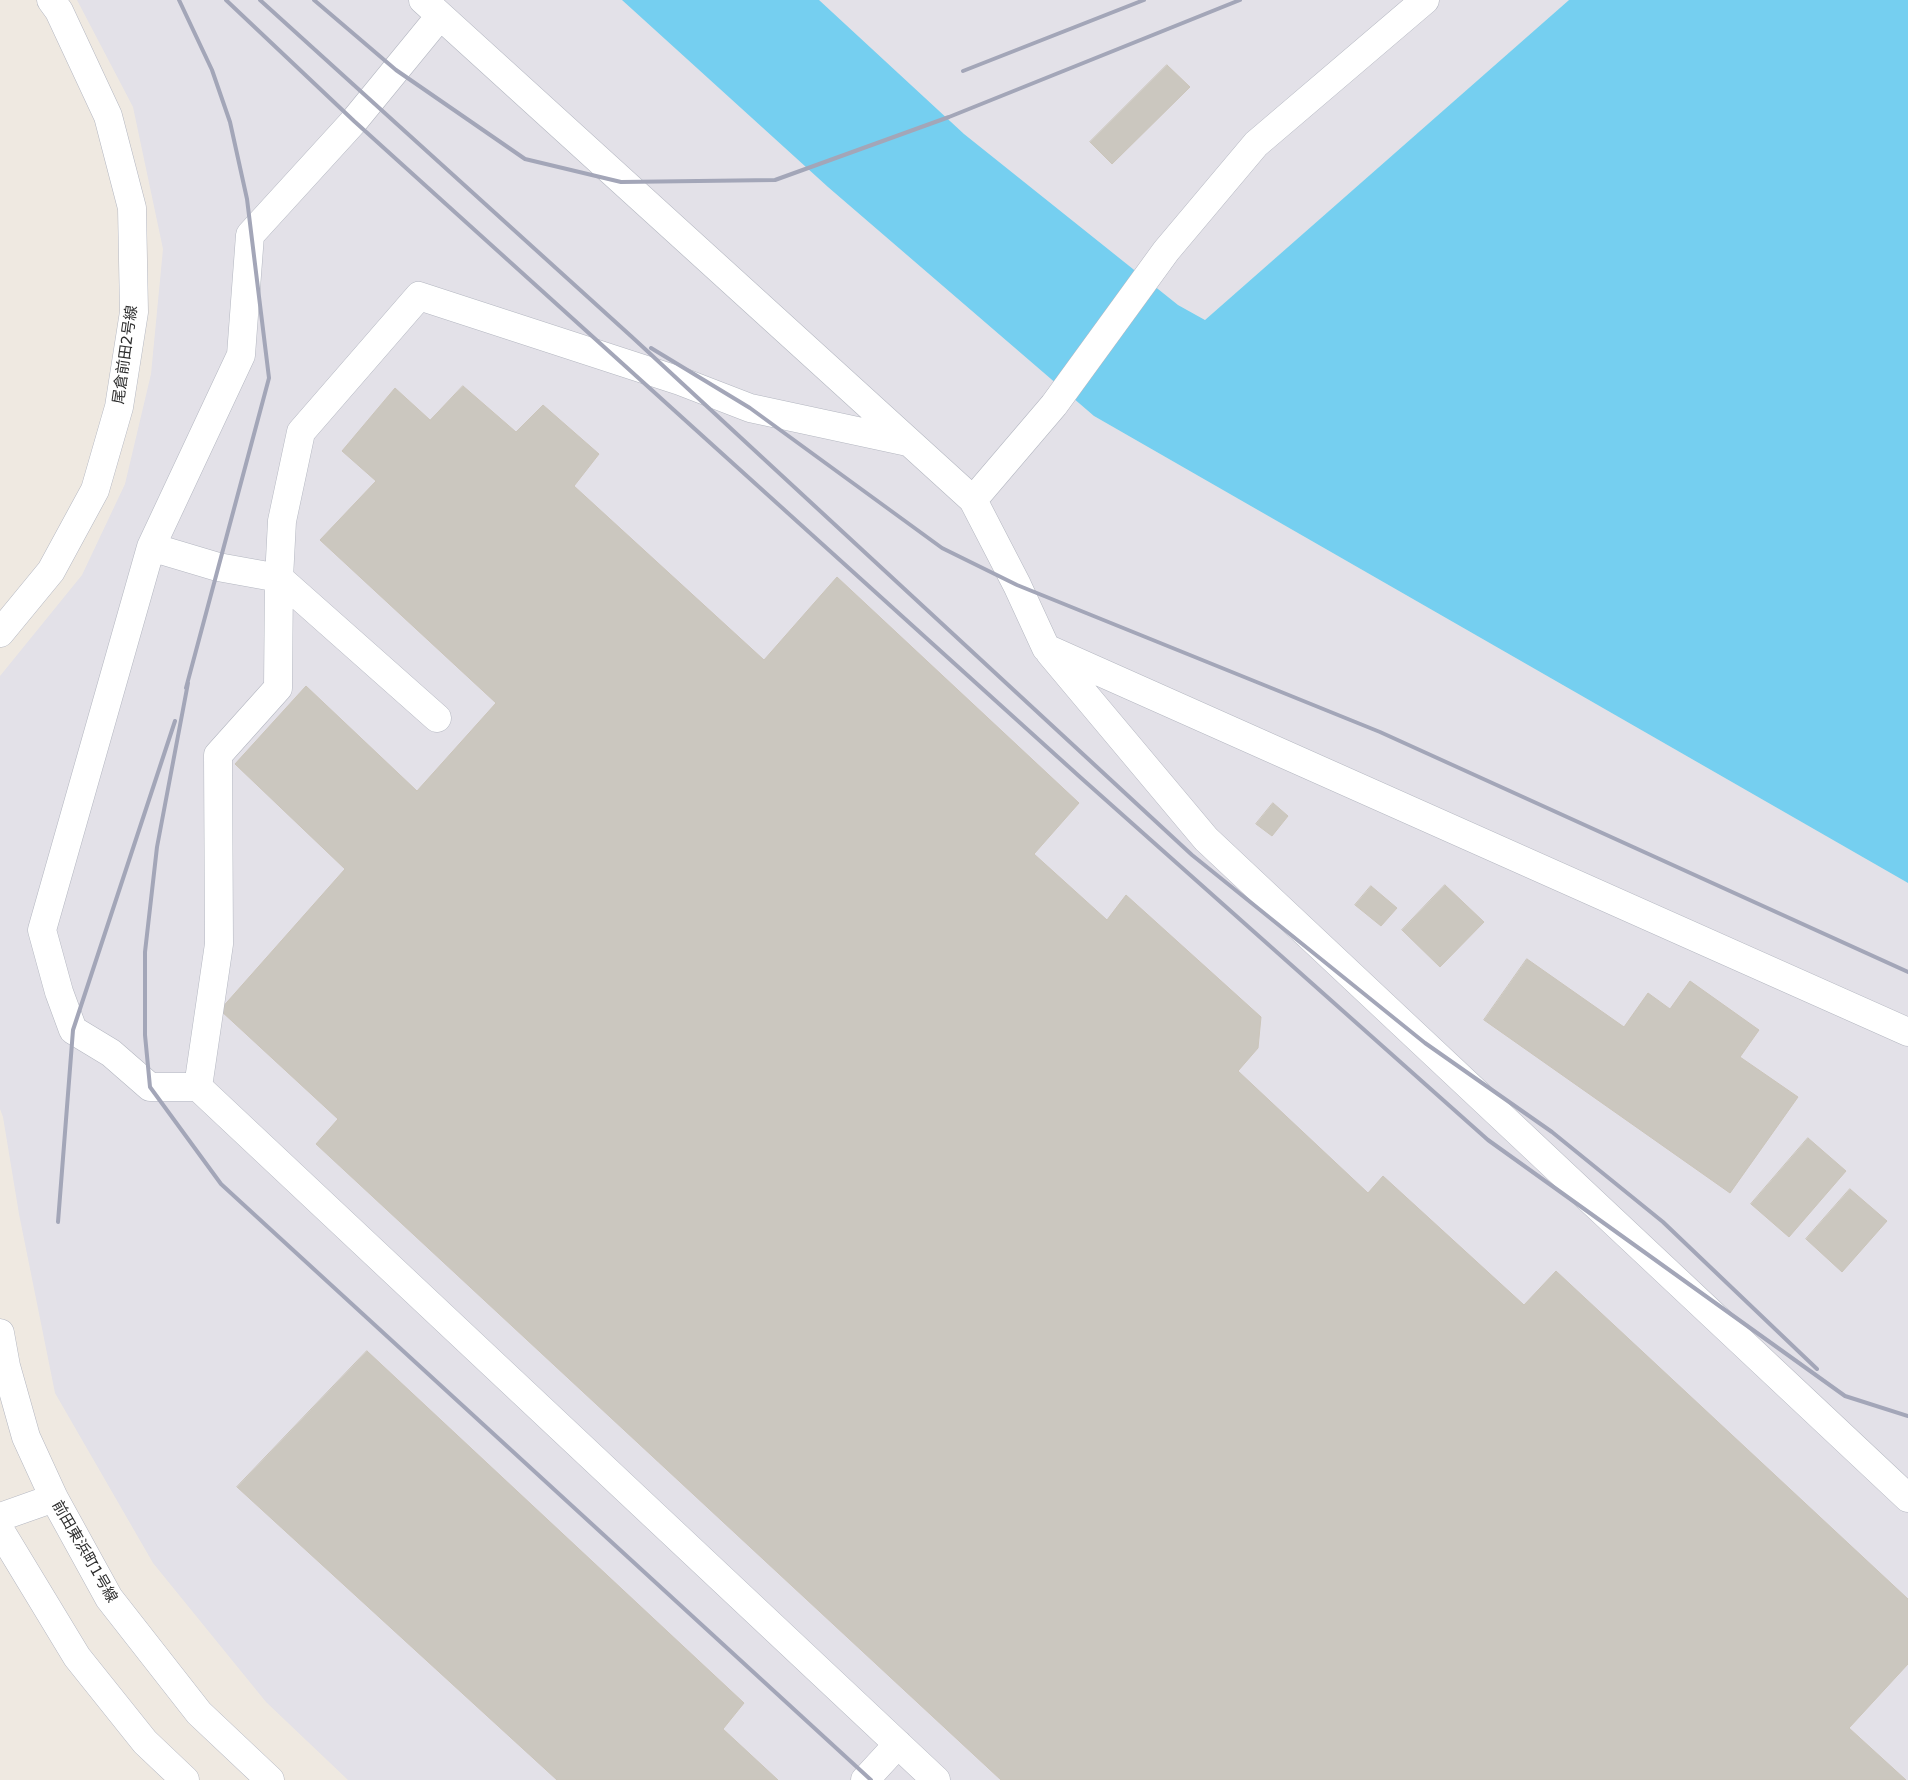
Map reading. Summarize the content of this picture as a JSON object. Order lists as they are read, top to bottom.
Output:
{
  "streets": {
    "street": ["尾倉前田2号線", "前田東浜町1号線"]
  }
}
